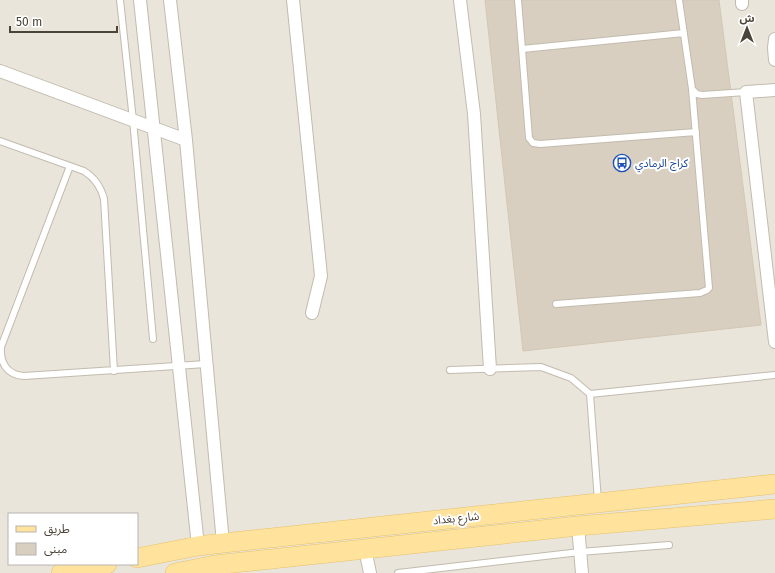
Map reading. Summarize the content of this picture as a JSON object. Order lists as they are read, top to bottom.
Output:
{
  "streets": {
    "main road": ["شارع بغداد"]
  },
  "places": {
    "bus stop": ["كراج الرمادي"]
  },
  "legend": ["طريق", "مبنى"],
  "scale_bar": "50 m",
  "north": "top"
}
